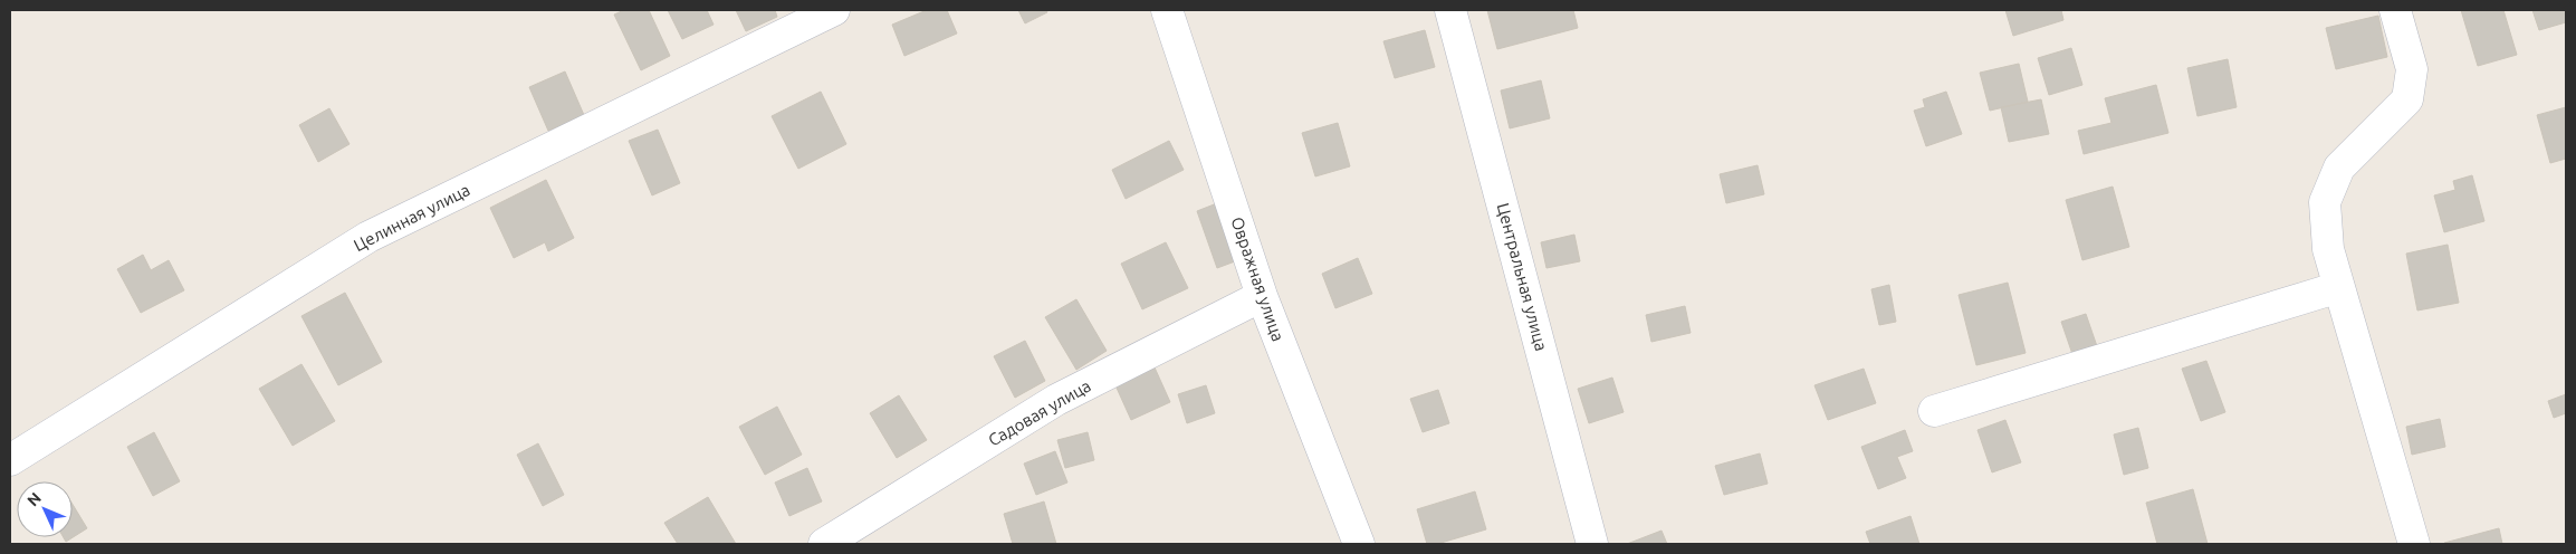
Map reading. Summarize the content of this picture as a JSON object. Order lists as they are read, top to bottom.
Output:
{
  "streets": {
    "street": [
      "Целинная улица",
      "Центральная улица",
      "Овражная улица",
      "Садовая улица"
    ]
  },
  "crossings": [
    ["Овражная улица", "Садовая улица"]
  ],
  "north": "top left"
}
